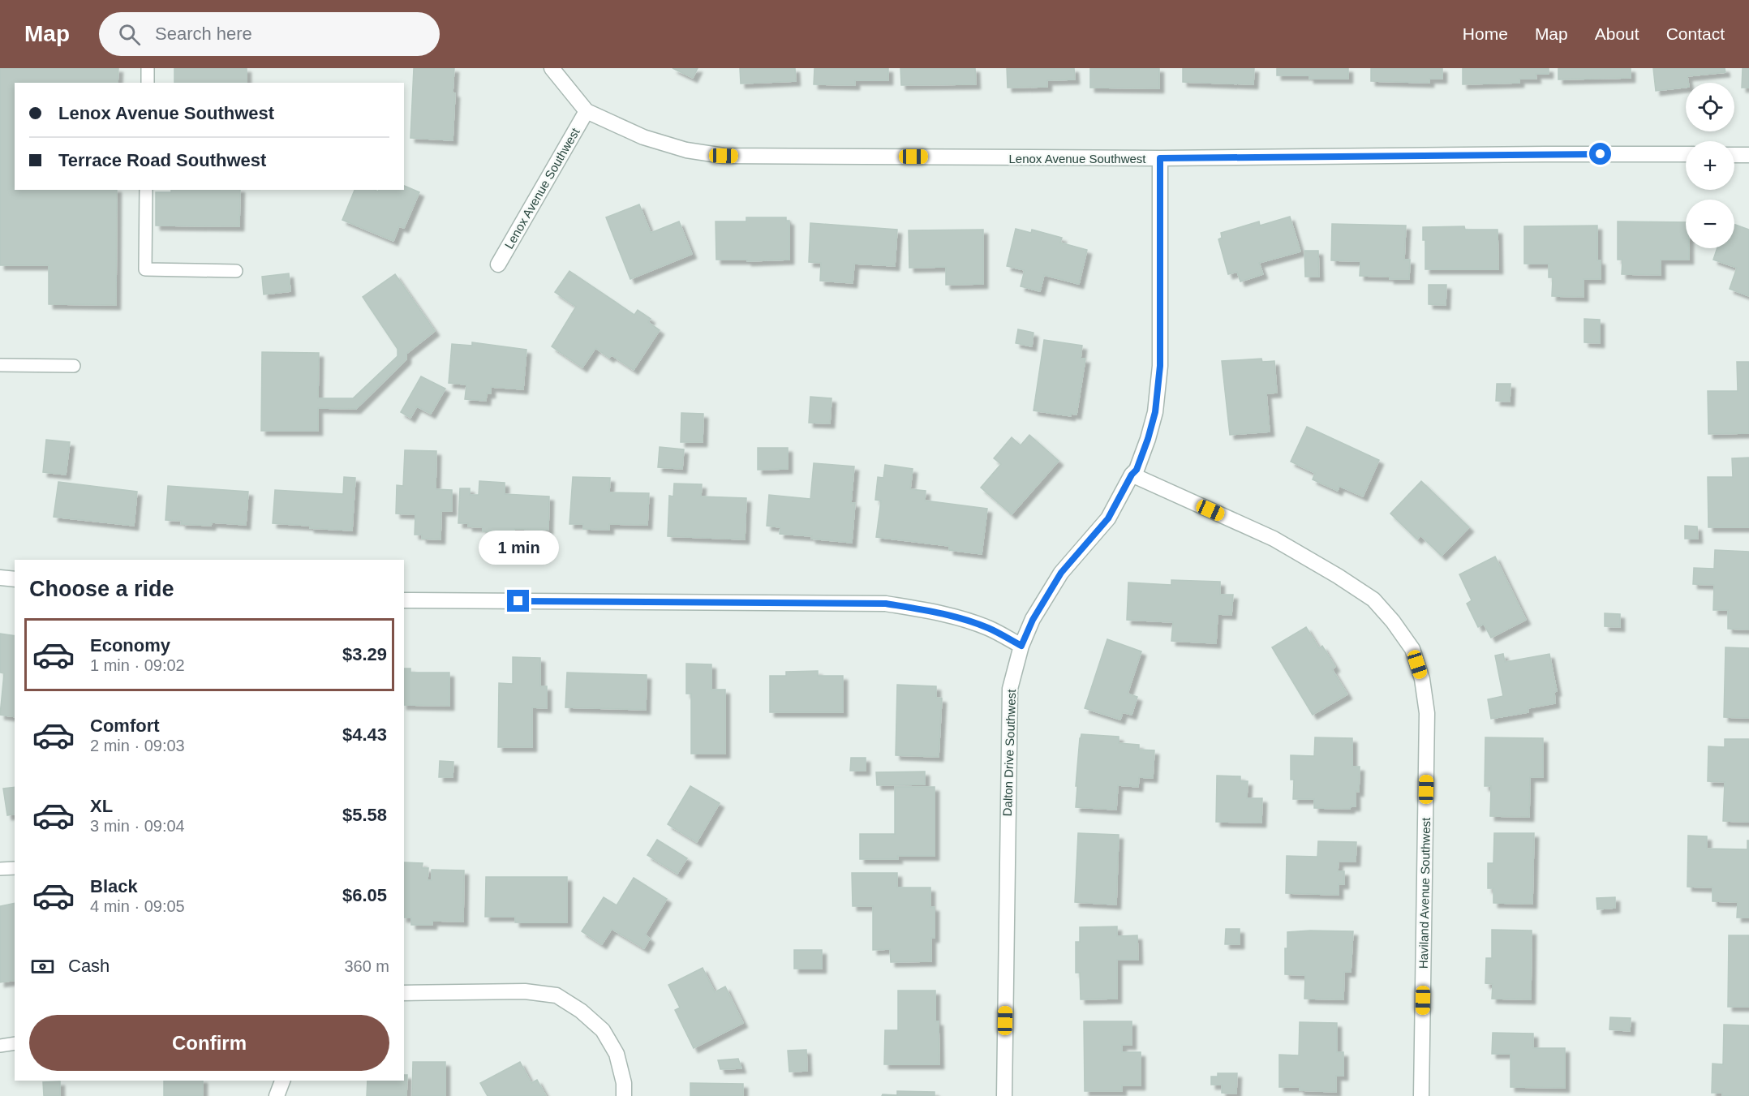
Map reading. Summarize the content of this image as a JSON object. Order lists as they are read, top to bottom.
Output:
{
  "streets": {
    "street": ["Lenox Avenue Southwest", "Dalton Drive Southwest", "Haviland Avenue Southwest"]
  },
  "crossings": [
    ["Lenox Avenue Southwest", "Dalton Drive Southwest"],
    ["Dalton Drive Southwest", "Haviland Avenue Southwest"]
  ],
  "page": {
    "header": "Map",
    "search": "Search here",
    "nav": [
      "Home",
      "Map",
      "About",
      "Contact"
    ],
    "map_buttons": ["+", "−"],
    "banner": ["Lenox Avenue Southwest", "Terrace Road Southwest"],
    "bubble": "1 min",
    "heading": "Choose a ride",
    "list": [
      {
        "name": "Economy",
        "note": "1 min · 09:02",
        "value": "$3.29"
      },
      {
        "name": "Comfort",
        "note": "2 min · 09:03",
        "value": "$4.43"
      },
      {
        "name": "XL",
        "note": "3 min · 09:04",
        "value": "$5.58"
      },
      {
        "name": "Black",
        "note": "4 min · 09:05",
        "value": "$6.05"
      }
    ],
    "pay": ["Cash", "360 m"],
    "buttons": "Confirm"
  }
}
